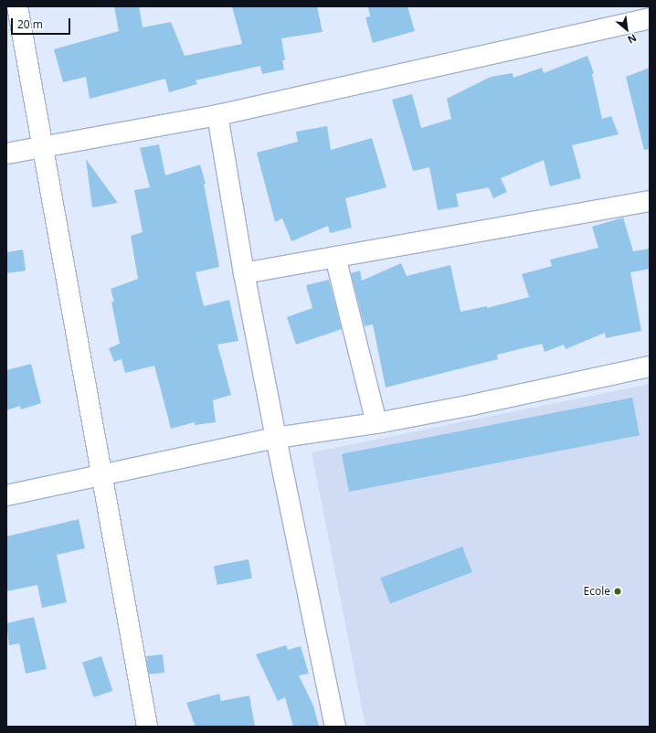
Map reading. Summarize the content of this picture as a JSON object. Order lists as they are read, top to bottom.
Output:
{
  "places": ["Ecole"],
  "scale_bar": "20 m",
  "north": "bottom right"
}
